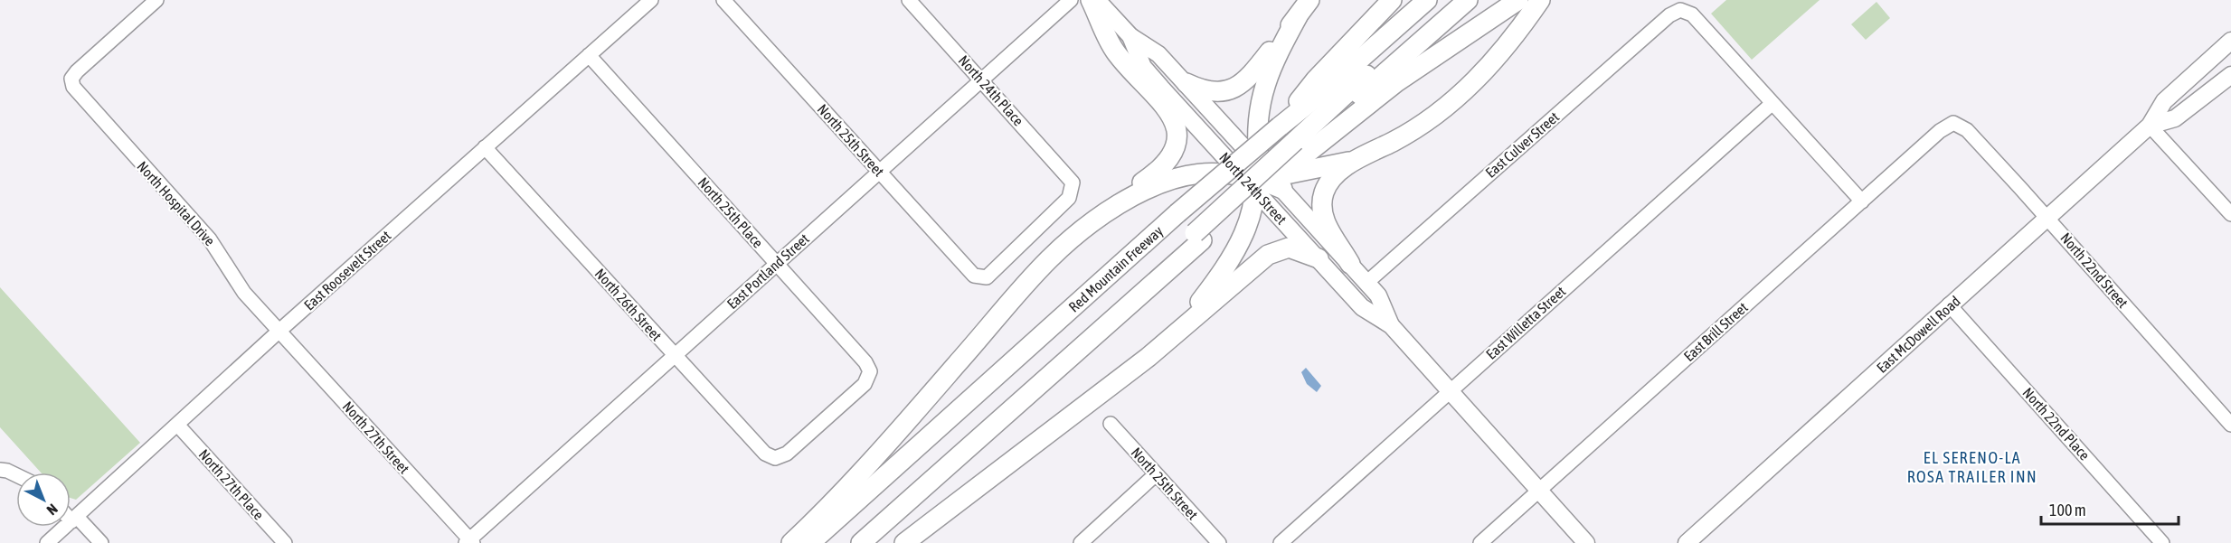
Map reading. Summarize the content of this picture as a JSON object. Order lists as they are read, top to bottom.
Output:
{
  "streets": {
    "highway": ["Red Mountain Freeway"],
    "main road": ["North 24th Street", "East McDowell Road"],
    "street": [
      "North 24th Place",
      "North 25th Street",
      "East Culver Street",
      "North Hospital Drive",
      "North 25th Place",
      "East Roosevelt Street",
      "North 22nd Street",
      "East Portland Street",
      "North 26th Street",
      "East Willetta Street",
      "East Brill Street",
      "North 22nd Place",
      "North 27th Street",
      "North 27th Place"
    ]
  },
  "crossings": [
    ["North 24th Place", "North 25th Street"],
    ["North 24th Place", "East Portland Street"],
    ["North 25th Street", "East Portland Street"],
    ["East Culver Street", "North 24th Street"],
    ["East Culver Street", "East Willetta Street"],
    ["North 24th Street", "East Willetta Street"],
    ["North 24th Street", "East Brill Street"],
    ["North Hospital Drive", "East Roosevelt Street"],
    ["North Hospital Drive", "North 27th Street"],
    ["North 25th Place", "East Roosevelt Street"],
    ["North 25th Place", "East Portland Street"],
    ["North 25th Place", "North 26th Street"],
    ["East Roosevelt Street", "North 26th Street"],
    ["East Roosevelt Street", "North 27th Street"],
    ["East Roosevelt Street", "North 27th Place"],
    ["North 22nd Street", "East Brill Street"],
    ["North 22nd Street", "East McDowell Road"],
    ["East Portland Street", "North 26th Street"],
    ["East Portland Street", "North 27th Street"],
    ["East McDowell Road", "North 22nd Place"]
  ],
  "districts": ["EL SERENO-LA ROSA TRAILER INN"],
  "scale_bar": "100 m",
  "north": "bottom right"
}
